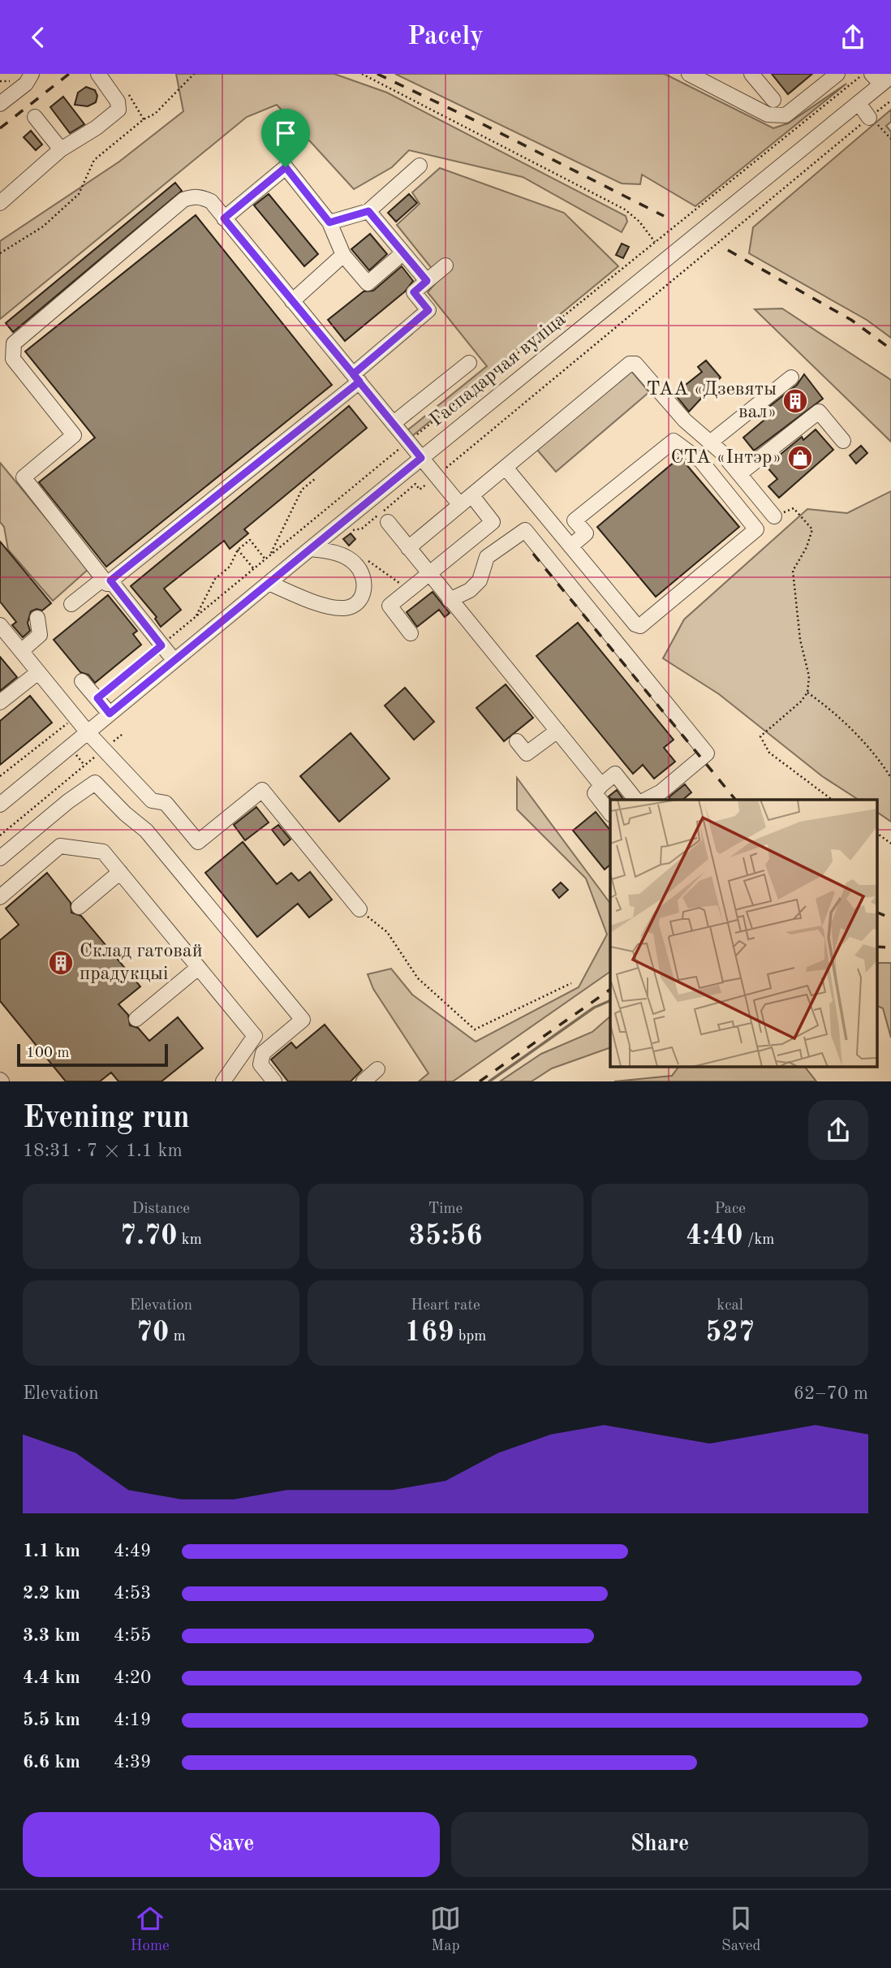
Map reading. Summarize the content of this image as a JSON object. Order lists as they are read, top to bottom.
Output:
{
  "streets": {
    "street": ["Гаспадарчая вуліца"]
  },
  "places": {
    "building": ["ТАА «Дзевяты вал»", "Склад гатовай прадукцыі"],
    "shop": ["СТА «Інтэр»"]
  },
  "scale_bar": "100 m",
  "page": {
    "header": "Pacely",
    "scale": "100 m",
    "heading": ["Evening run", "18:31 · 7 × 1.1 km"],
    "stats": [
      ["Distance", "7.70 km"],
      ["Time", "35:56"],
      ["Pace", "4:40 /km"],
      ["Elevation", "70 m"],
      ["Heart rate", "169 bpm"],
      ["kcal", "527"]
    ],
    "chart": ["Elevation", "62–70 m"],
    "list": [
      {
        "name": "1.1 km",
        "note": "4:49"
      },
      {
        "name": "2.2 km",
        "note": "4:53"
      },
      {
        "name": "3.3 km",
        "note": "4:55"
      },
      {
        "name": "4.4 km",
        "note": "4:20"
      },
      {
        "name": "5.5 km",
        "note": "4:19"
      },
      {
        "name": "6.6 km",
        "note": "4:39"
      }
    ],
    "buttons": ["Save", "Share"],
    "tabs": ["Home", "Map", "Saved"]
  }
}
